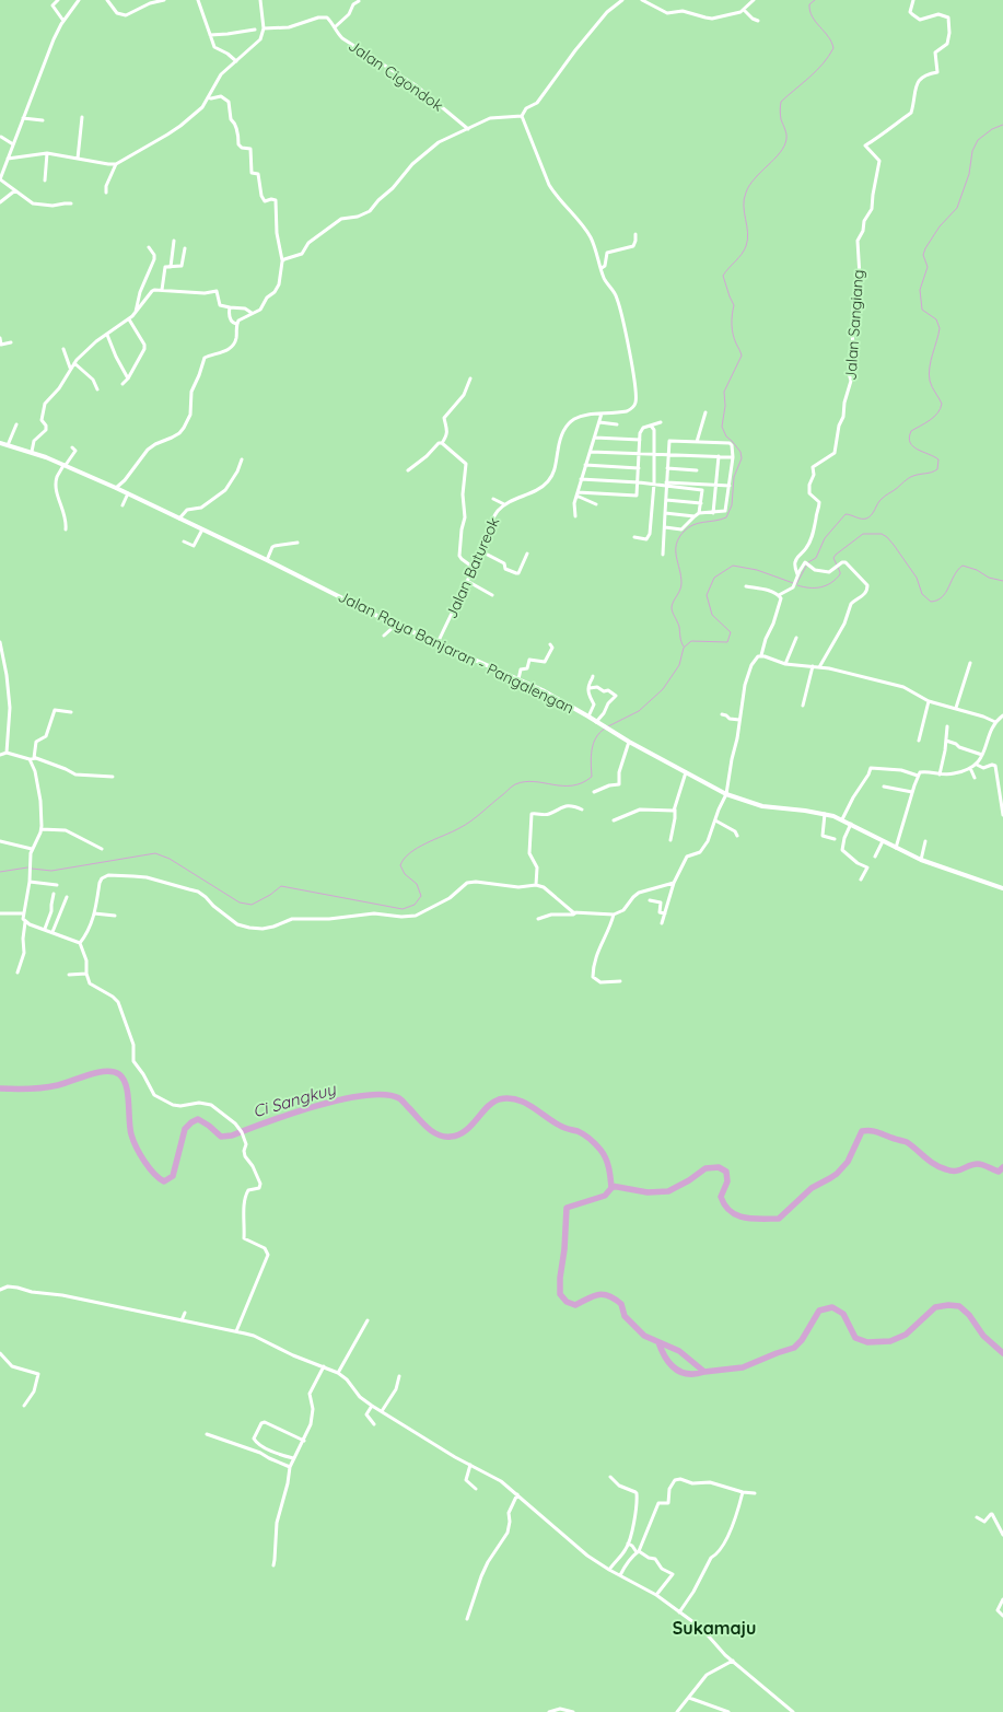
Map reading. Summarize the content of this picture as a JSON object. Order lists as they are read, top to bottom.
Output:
{
  "streets": {
    "main road": ["Jalan Raya Banjaran - Pangalengan"],
    "street": ["Jalan Cigondok", "Jalan Sangiang", "Jalan Batureok"]
  },
  "crossings": [
    ["Jalan Batureok", "Jalan Raya Banjaran - Pangalengan"]
  ],
  "districts": ["Sukamaju"],
  "water": ["Ci Sangkuy"]
}
